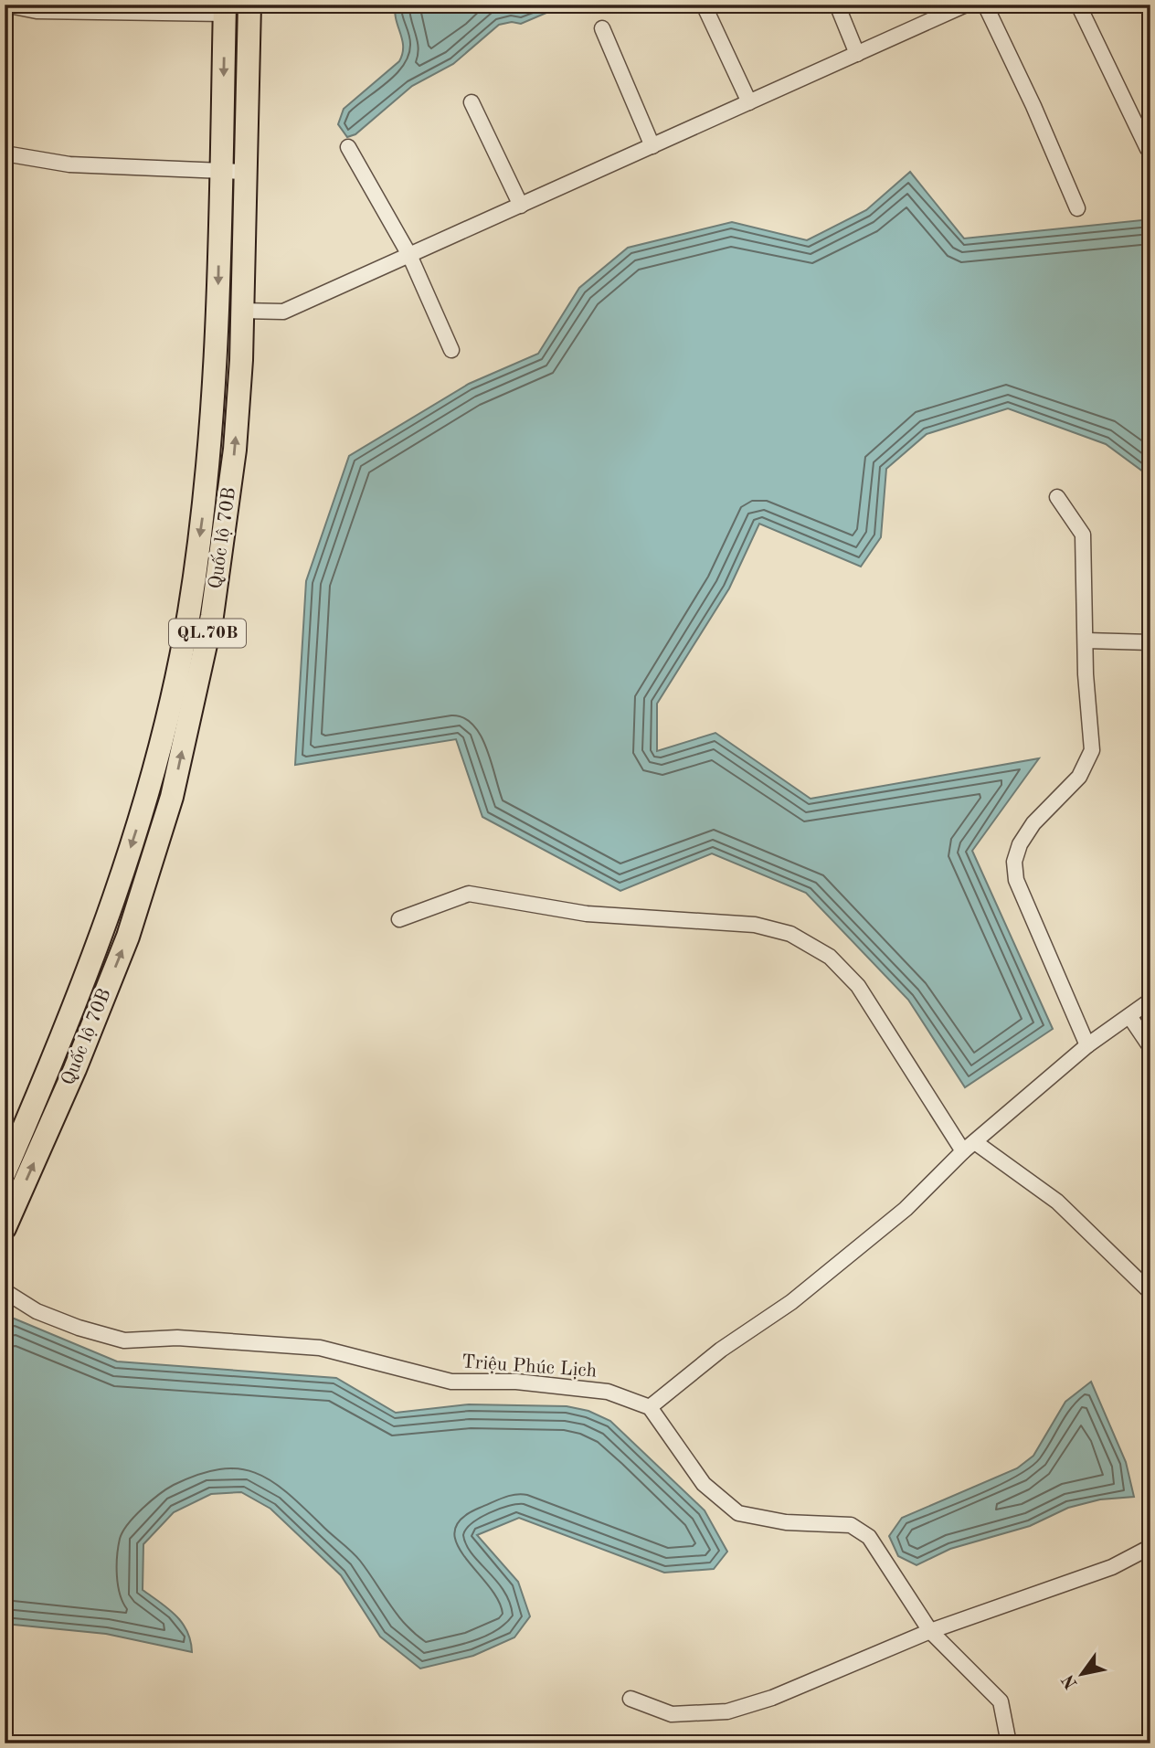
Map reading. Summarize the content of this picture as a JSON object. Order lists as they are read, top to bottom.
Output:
{
  "streets": {
    "main road": ["Quốc lộ 70B", "QL.70B"],
    "street": ["Triệu Phúc Lịch"]
  },
  "north": "bottom left"
}
